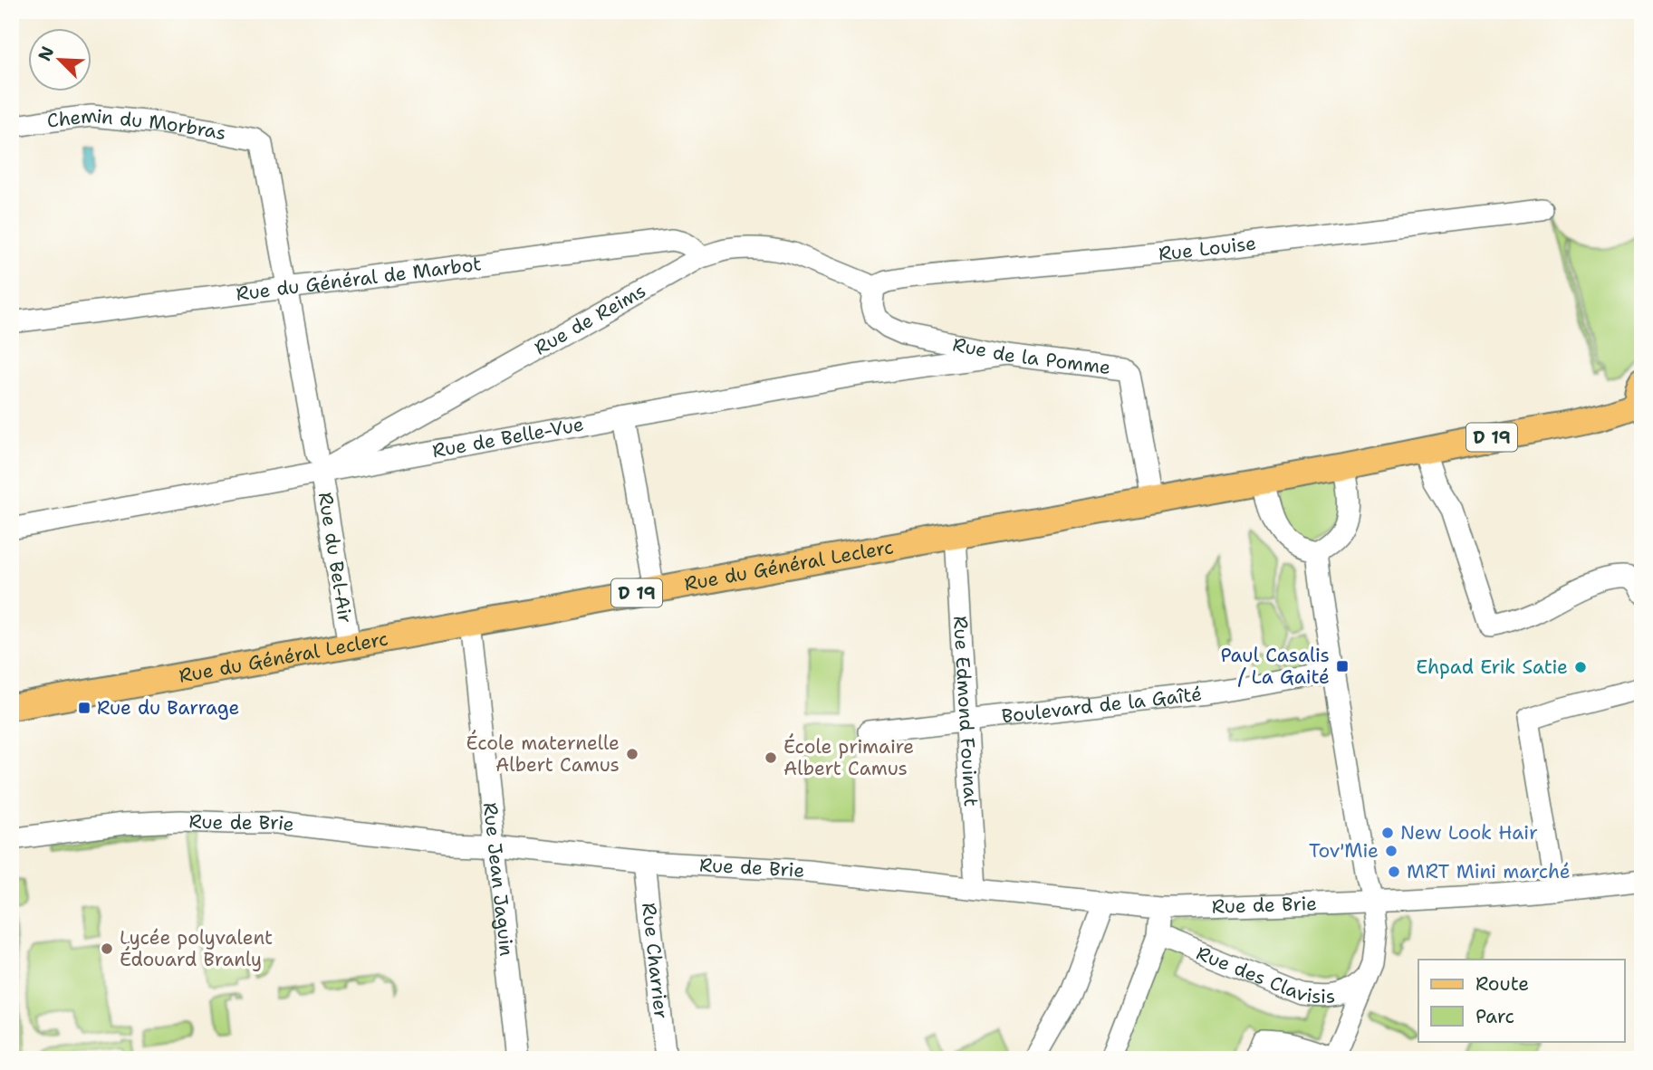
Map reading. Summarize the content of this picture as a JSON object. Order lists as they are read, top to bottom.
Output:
{
  "streets": {
    "main road": ["D 19", "Rue du Général Leclerc"],
    "street": [
      "Chemin du Morbras",
      "Rue Louise",
      "Rue du Général de Marbot",
      "Rue de Reims",
      "Rue de la Pomme",
      "Rue de Belle-Vue",
      "Rue du Bel-Air",
      "Boulevard de la Gaîté",
      "Rue Edmond Fouinat",
      "Rue de Brie",
      "Rue Jean Jaguin",
      "Rue Charrier",
      "Rue des Clavisis"
    ]
  },
  "crossings": [
    ["Chemin du Morbras", "Rue du Bel-Air"],
    ["Rue Louise", "Rue de Reims"],
    ["Rue Louise", "Rue de la Pomme"],
    ["Rue du Général de Marbot", "Rue de Reims"],
    ["Rue du Général de Marbot", "Rue du Bel-Air"],
    ["Rue de Reims", "Rue de la Pomme"],
    ["Rue de Reims", "Rue de Belle-Vue"],
    ["Rue de Reims", "Rue du Bel-Air"],
    ["Rue de la Pomme", "Rue de Belle-Vue"],
    ["Rue de la Pomme", "Rue du Général Leclerc"],
    ["Rue de Belle-Vue", "Rue du Bel-Air"],
    ["D 19", "Rue du Général Leclerc"],
    ["Rue du Bel-Air", "Rue du Général Leclerc"],
    ["Rue du Général Leclerc", "Rue Edmond Fouinat"],
    ["Rue du Général Leclerc", "Rue Jean Jaguin"],
    ["Boulevard de la Gaîté", "Rue Edmond Fouinat"],
    ["Rue Edmond Fouinat", "Rue de Brie"],
    ["Rue de Brie", "Rue Jean Jaguin"],
    ["Rue de Brie", "Rue Charrier"]
  ],
  "places": {
    "transit": ["Paul Casalis / La Gaité", "Rue du Barrage"],
    "other": [
      "Ehpad Erik Satie",
      "École maternelle Albert Camus",
      "École primaire Albert Camus",
      "New Look Hair",
      "Tov'Mie",
      "MRT Mini marché",
      "Lycée polyvalent Édouard Branly"
    ]
  },
  "legend": ["Route", "Parc"],
  "north": "top left"
}
